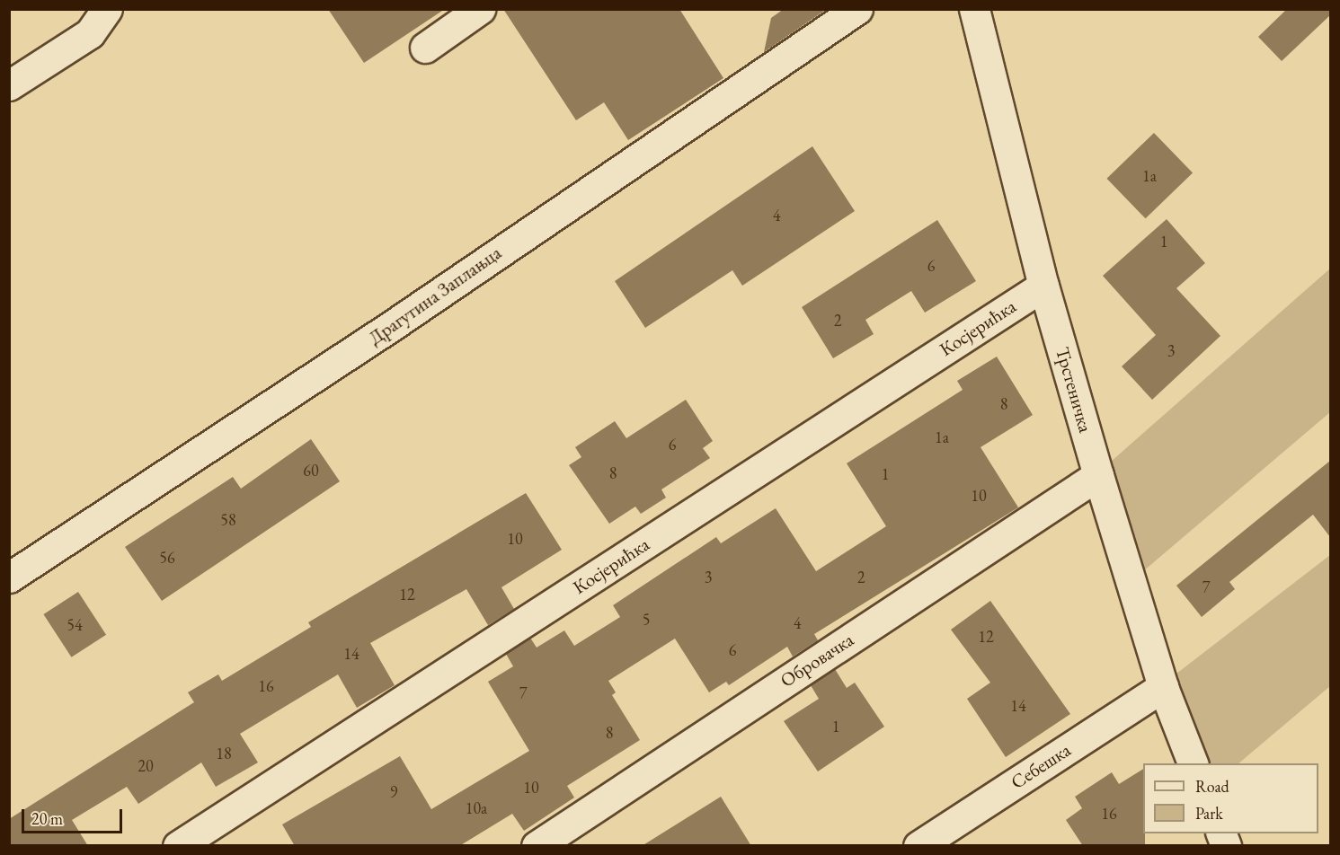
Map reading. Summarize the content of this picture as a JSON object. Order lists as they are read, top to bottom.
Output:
{
  "streets": {
    "street": [
      "Драгутина Заплањца",
      "Косјерићка",
      "Трстеничка",
      "Обровачка",
      "Себешка"
    ]
  },
  "crossings": [
    ["Косјерићка", "Трстеничка"],
    ["Трстеничка", "Обровачка"],
    ["Трстеничка", "Себешка"]
  ],
  "house_numbers": [
    "1a",
    "4",
    "1",
    "6",
    "2",
    "3",
    "8",
    "1a",
    "6",
    "60",
    "8",
    "1",
    "10",
    "58",
    "10",
    "56",
    "3",
    "2",
    "7",
    "12",
    "5",
    "4",
    "54",
    "12",
    "6",
    "14",
    "16",
    "7",
    "14",
    "1",
    "8",
    "18",
    "20",
    "10",
    "9",
    "10a",
    "16"
  ],
  "legend": ["Road", "Park"],
  "scale_bar": "20 m"
}
